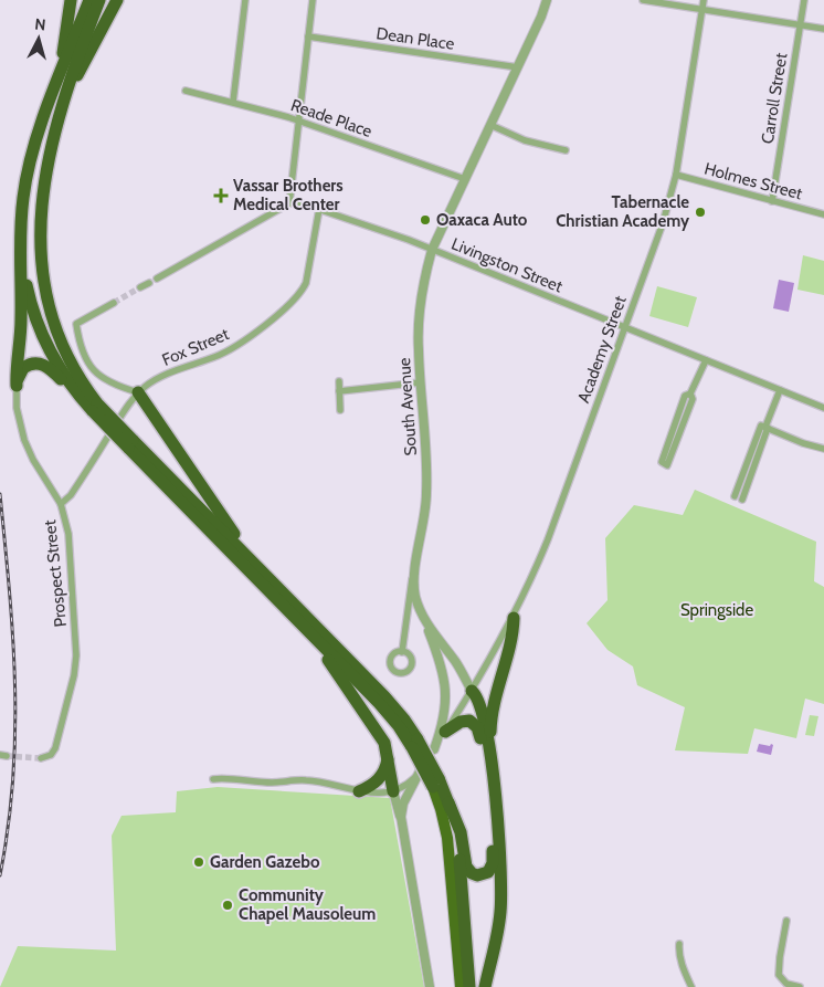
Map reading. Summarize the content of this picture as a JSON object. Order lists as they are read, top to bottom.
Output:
{
  "streets": {
    "street": [
      "Dean Place",
      "Carroll Street",
      "Reade Place",
      "Holmes Street",
      "Livingston Street",
      "Fox Street",
      "Academy Street",
      "South Avenue",
      "Prospect Street"
    ]
  },
  "crossings": [
    ["Dean Place", "South Avenue"],
    ["Carroll Street", "Holmes Street"],
    ["Reade Place", "South Avenue"],
    ["Holmes Street", "Academy Street"],
    ["Livingston Street", "Fox Street"],
    ["Livingston Street", "Academy Street"],
    ["Livingston Street", "South Avenue"],
    ["Fox Street", "Prospect Street"],
    ["Academy Street", "South Avenue"]
  ],
  "parks": ["Springside"],
  "places": {
    "health": ["Vassar Brothers Medical Center"],
    "other": [
      "Tabernacle Christian Academy",
      "Oaxaca Auto",
      "Garden Gazebo",
      "Community Chapel Mausoleum"
    ]
  },
  "north": "top"
}
